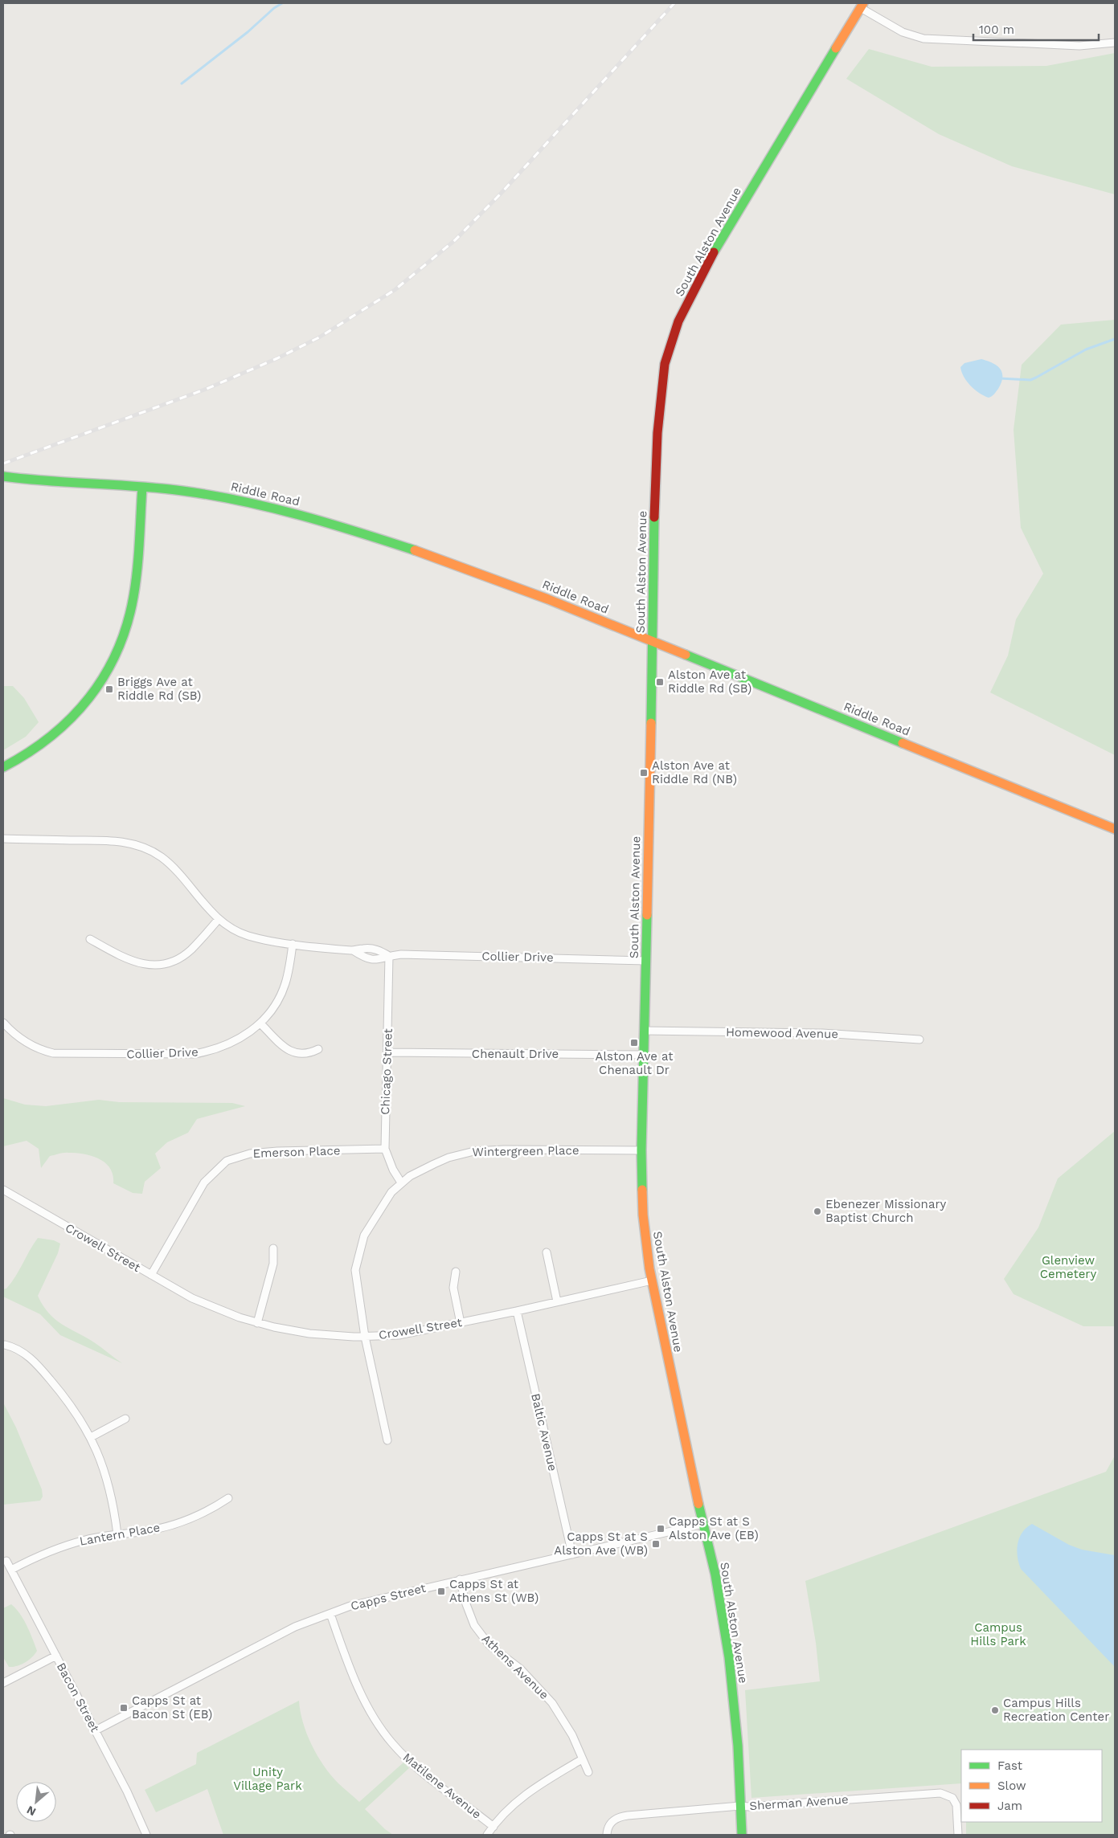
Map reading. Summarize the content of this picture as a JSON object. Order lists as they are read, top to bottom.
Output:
{
  "streets": {
    "street": [
      "South Alston Avenue",
      "Riddle Road",
      "Collier Drive",
      "Homewood Avenue",
      "Chenault Drive",
      "Chicago Street",
      "Wintergreen Place",
      "Emerson Place",
      "Crowell Street",
      "Baltic Avenue",
      "Lantern Place",
      "Capps Street",
      "Athens Avenue",
      "Bacon Street",
      "Matilene Avenue",
      "Sherman Avenue"
    ]
  },
  "crossings": [
    ["South Alston Avenue", "Riddle Road"],
    ["South Alston Avenue", "Collier Drive"],
    ["South Alston Avenue", "Homewood Avenue"],
    ["South Alston Avenue", "Chenault Drive"],
    ["South Alston Avenue", "Wintergreen Place"],
    ["South Alston Avenue", "Crowell Street"],
    ["South Alston Avenue", "Capps Street"],
    ["South Alston Avenue", "Sherman Avenue"],
    ["Collier Drive", "Chicago Street"],
    ["Chenault Drive", "Chicago Street"],
    ["Chicago Street", "Wintergreen Place"],
    ["Chicago Street", "Emerson Place"],
    ["Wintergreen Place", "Crowell Street"],
    ["Emerson Place", "Crowell Street"],
    ["Crowell Street", "Baltic Avenue"],
    ["Baltic Avenue", "Capps Street"],
    ["Lantern Place", "Bacon Street"],
    ["Capps Street", "Athens Avenue"],
    ["Capps Street", "Bacon Street"],
    ["Capps Street", "Matilene Avenue"]
  ],
  "parks": ["Glenview Cemetery", "Campus Hills Park", "Unity Village Park"],
  "places": {
    "transit": [
      "Alston Ave at Riddle Rd (SB)",
      "Briggs Ave at Riddle Rd (SB)",
      "Alston Ave at Riddle Rd (NB)",
      "Alston Ave at Chenault Dr",
      "Capps St at S Alston Ave (EB)",
      "Capps St at S Alston Ave (WB)",
      "Capps St at Athens St (WB)",
      "Capps St at Bacon St (EB)"
    ],
    "other": ["Ebenezer Missionary Baptist Church", "Campus Hills Recreation Center"]
  },
  "legend": ["Fast", "Slow", "Jam"],
  "scale_bar": "100 m",
  "north": "bottom left"
}
